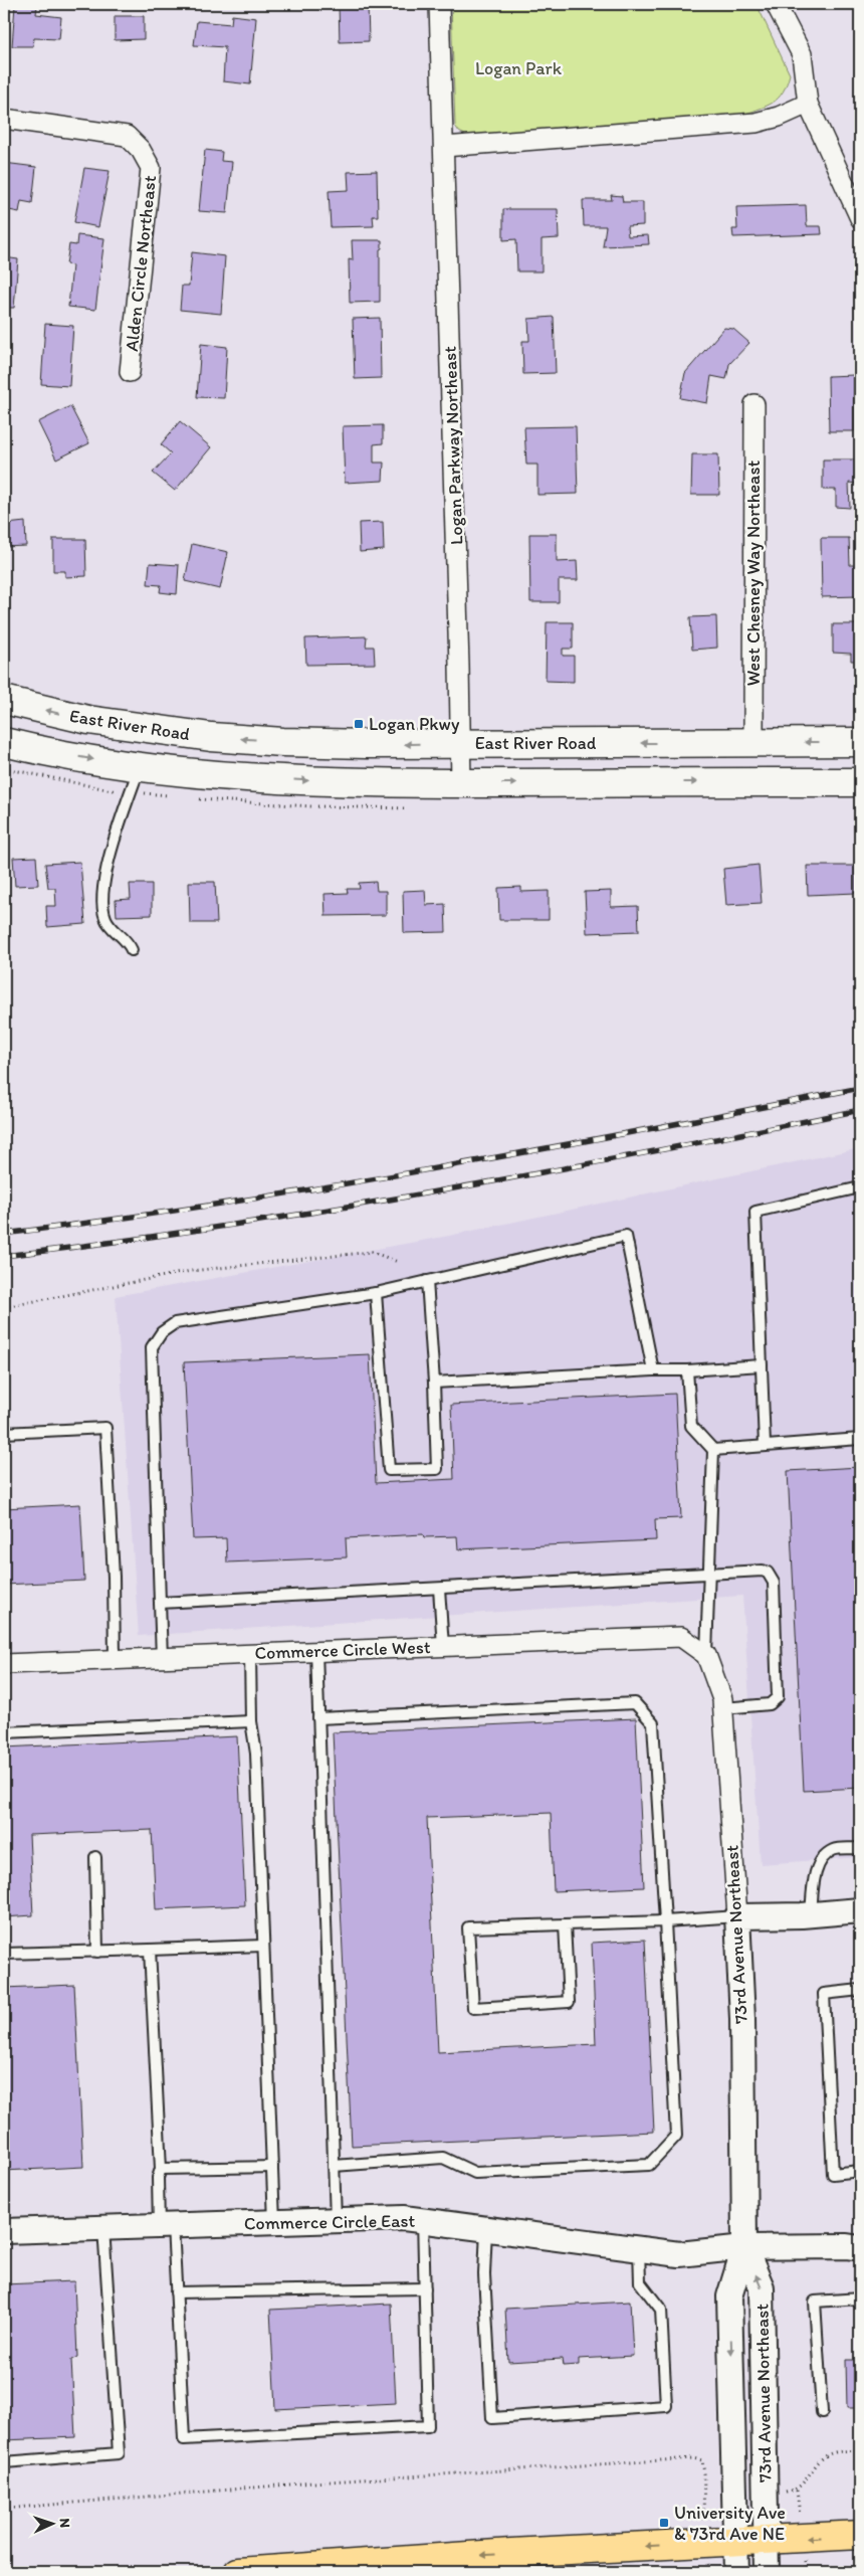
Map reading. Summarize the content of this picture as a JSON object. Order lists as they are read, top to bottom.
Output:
{
  "streets": {
    "main road": ["East River Road"],
    "street": [
      "Alden Circle Northeast",
      "Logan Parkway Northeast",
      "West Chesney Way Northeast",
      "Commerce Circle West",
      "73rd Avenue Northeast",
      "Commerce Circle East"
    ]
  },
  "crossings": [
    ["Logan Parkway Northeast", "East River Road"],
    ["West Chesney Way Northeast", "East River Road"],
    ["Commerce Circle West", "73rd Avenue Northeast"],
    ["73rd Avenue Northeast", "Commerce Circle East"]
  ],
  "parks": ["Logan Park"],
  "places": {
    "transit": ["Logan Pkwy", "University Ave & 73rd Ave NE"]
  },
  "north": "right"
}
